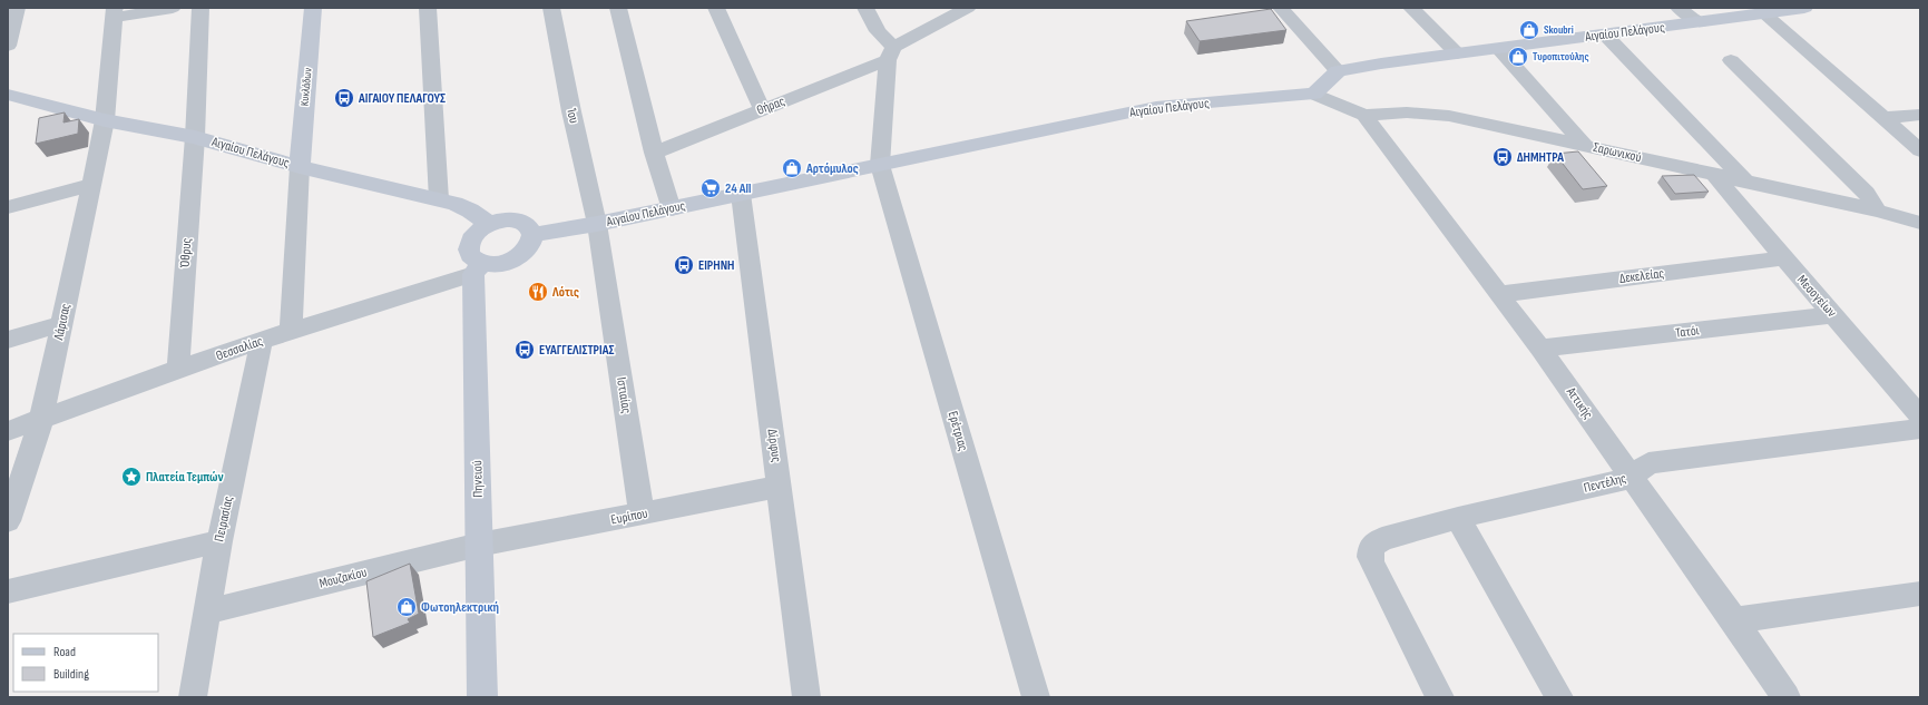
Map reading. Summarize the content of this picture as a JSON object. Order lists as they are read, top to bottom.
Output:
{
  "streets": {
    "main road": ["Αιγαίου Πελάγους", "Κυκλάδων", "Πηνειού"],
    "street": [
      "Θήρας",
      "Ίου",
      "Σαρωνικού",
      "Όθρυς",
      "Δεκελείας",
      "Μεσογείων",
      "Λάρισας",
      "Τατόι",
      "Θεσσαλίας",
      "Ιστιαίας",
      "Αττικής",
      "Ερέτριας",
      "Δίρφυς",
      "Πεντέλης",
      "Ευρίπου",
      "Πειρασίας",
      "Μουζακίου"
    ]
  },
  "crossings": [
    ["Αιγαίου Πελάγους", "Κυκλάδων"],
    ["Αιγαίου Πελάγους", "Ίου"],
    ["Αιγαίου Πελάγους", "Σαρωνικού"],
    ["Αιγαίου Πελάγους", "Όθρυς"],
    ["Αιγαίου Πελάγους", "Λάρισας"],
    ["Αιγαίου Πελάγους", "Θεσσαλίας"],
    ["Αιγαίου Πελάγους", "Ιστιαίας"],
    ["Αιγαίου Πελάγους", "Ερέτριας"],
    ["Αιγαίου Πελάγους", "Δίρφυς"],
    ["Αιγαίου Πελάγους", "Πηνειού"],
    ["Ίου", "Ιστιαίας"],
    ["Σαρωνικού", "Μεσογείων"],
    ["Σαρωνικού", "Αττικής"],
    ["Όθρυς", "Θεσσαλίας"],
    ["Δεκελείας", "Μεσογείων"],
    ["Δεκελείας", "Αττικής"],
    ["Μεσογείων", "Τατόι"],
    ["Λάρισας", "Θεσσαλίας"],
    ["Τατόι", "Αττικής"],
    ["Θεσσαλίας", "Πηνειού"],
    ["Θεσσαλίας", "Πειρασίας"],
    ["Ιστιαίας", "Ευρίπου"],
    ["Αττικής", "Πεντέλης"],
    ["Δίρφυς", "Ευρίπου"],
    ["Πηνειού", "Ευρίπου"],
    ["Πηνειού", "Μουζακίου"],
    ["Ευρίπου", "Μουζακίου"],
    ["Πειρασίας", "Μουζακίου"]
  ],
  "places": {
    "shop": [
      "Skoubri",
      "Τυροπιτούλης",
      "Αρτόμυλος",
      "Φωτοηλεκτρική"
    ],
    "bus stop": [
      "ΑΙΓΑΙΟΥ ΠΕΛΑΓΟΥΣ",
      "ΔΗΜΗΤΡΑ",
      "ΕΙΡΗΝΗ",
      "ΕΥΑΓΓΕΛΙΣΤΡΙΑΣ"
    ],
    "supermarket": ["24 All"],
    "restaurant": ["Λότις"],
    "place": ["Πλατεία Τεμπών"]
  },
  "legend": ["Road", "Building"]
}
